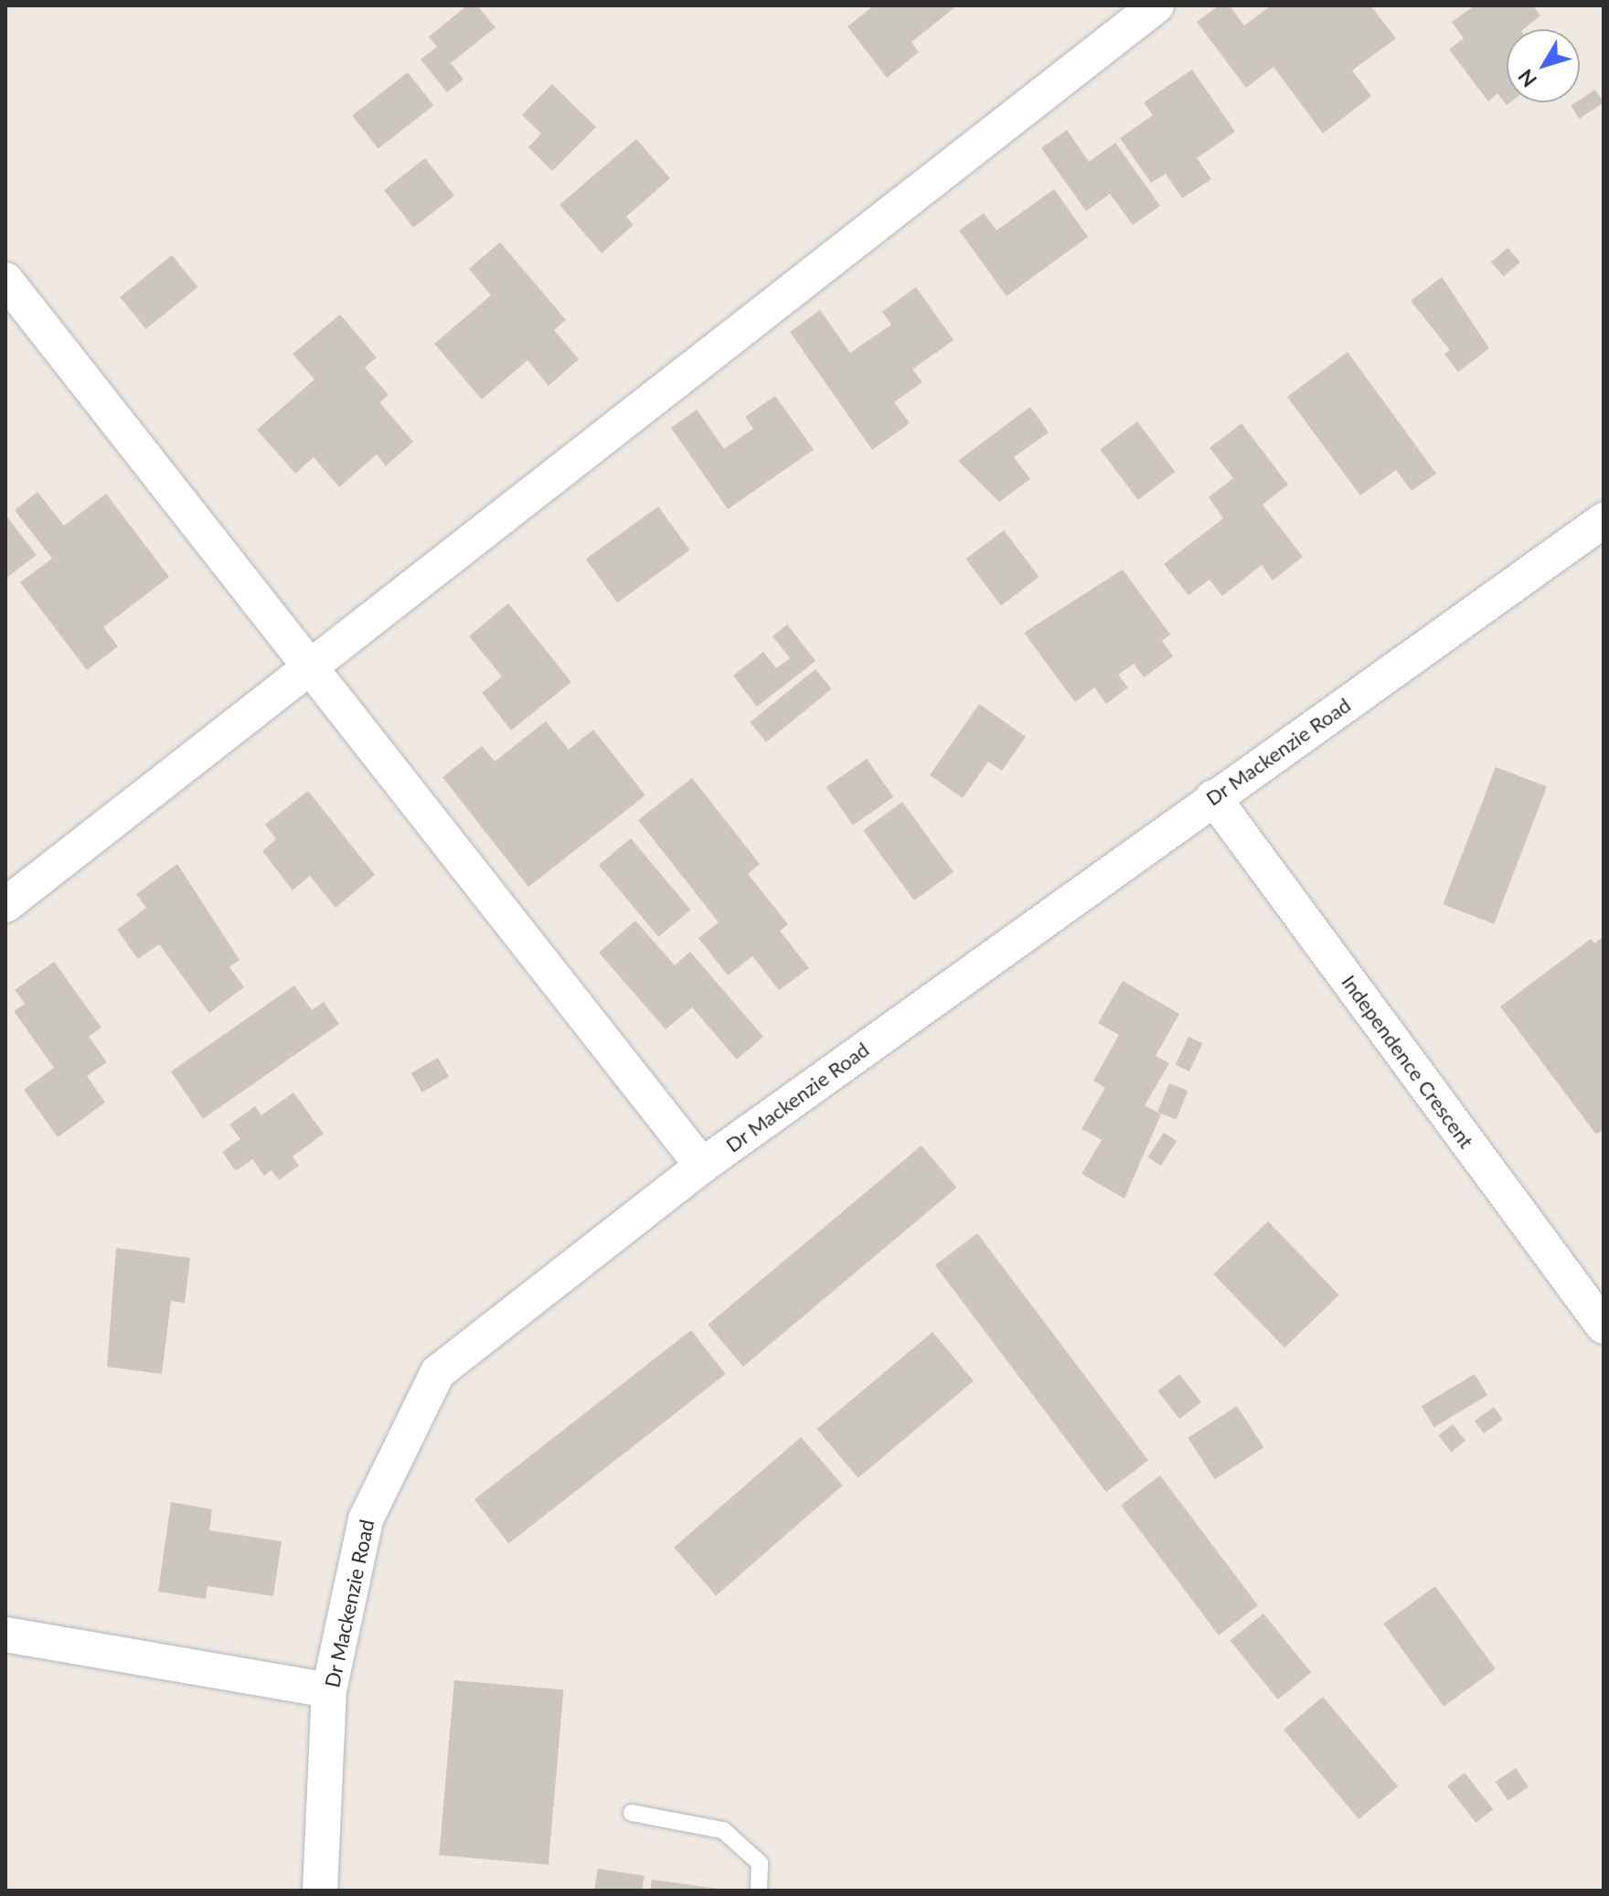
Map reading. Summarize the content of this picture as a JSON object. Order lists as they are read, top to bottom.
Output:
{
  "streets": {
    "street": ["Dr Mackenzie Road", "Independence Crescent"]
  },
  "crossings": [
    ["Dr Mackenzie Road", "Independence Crescent"]
  ],
  "north": "bottom left"
}
